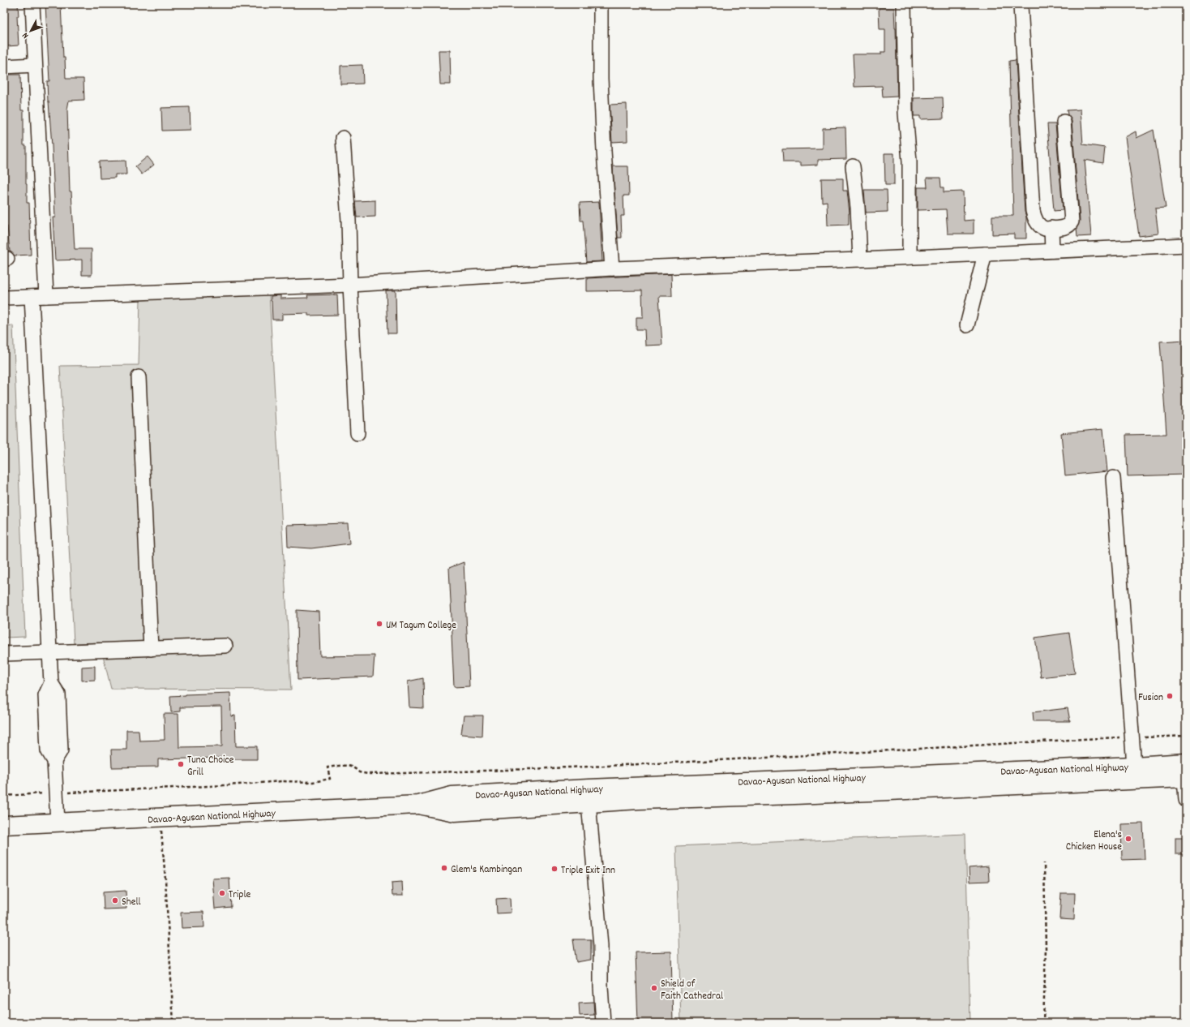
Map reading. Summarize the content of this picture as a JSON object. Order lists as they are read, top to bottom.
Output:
{
  "streets": {
    "highway": ["Davao-Agusan National Highway"]
  },
  "places": [
    "UM Tagum College",
    "Fusion",
    "Tuna Choice Grill",
    "Elena's Chicken House",
    "Glem's Kambingan",
    "Triple Exit Inn",
    "Triple",
    "Shell",
    "Shield of Faith Cathedral"
  ],
  "north": "bottom left"
}
